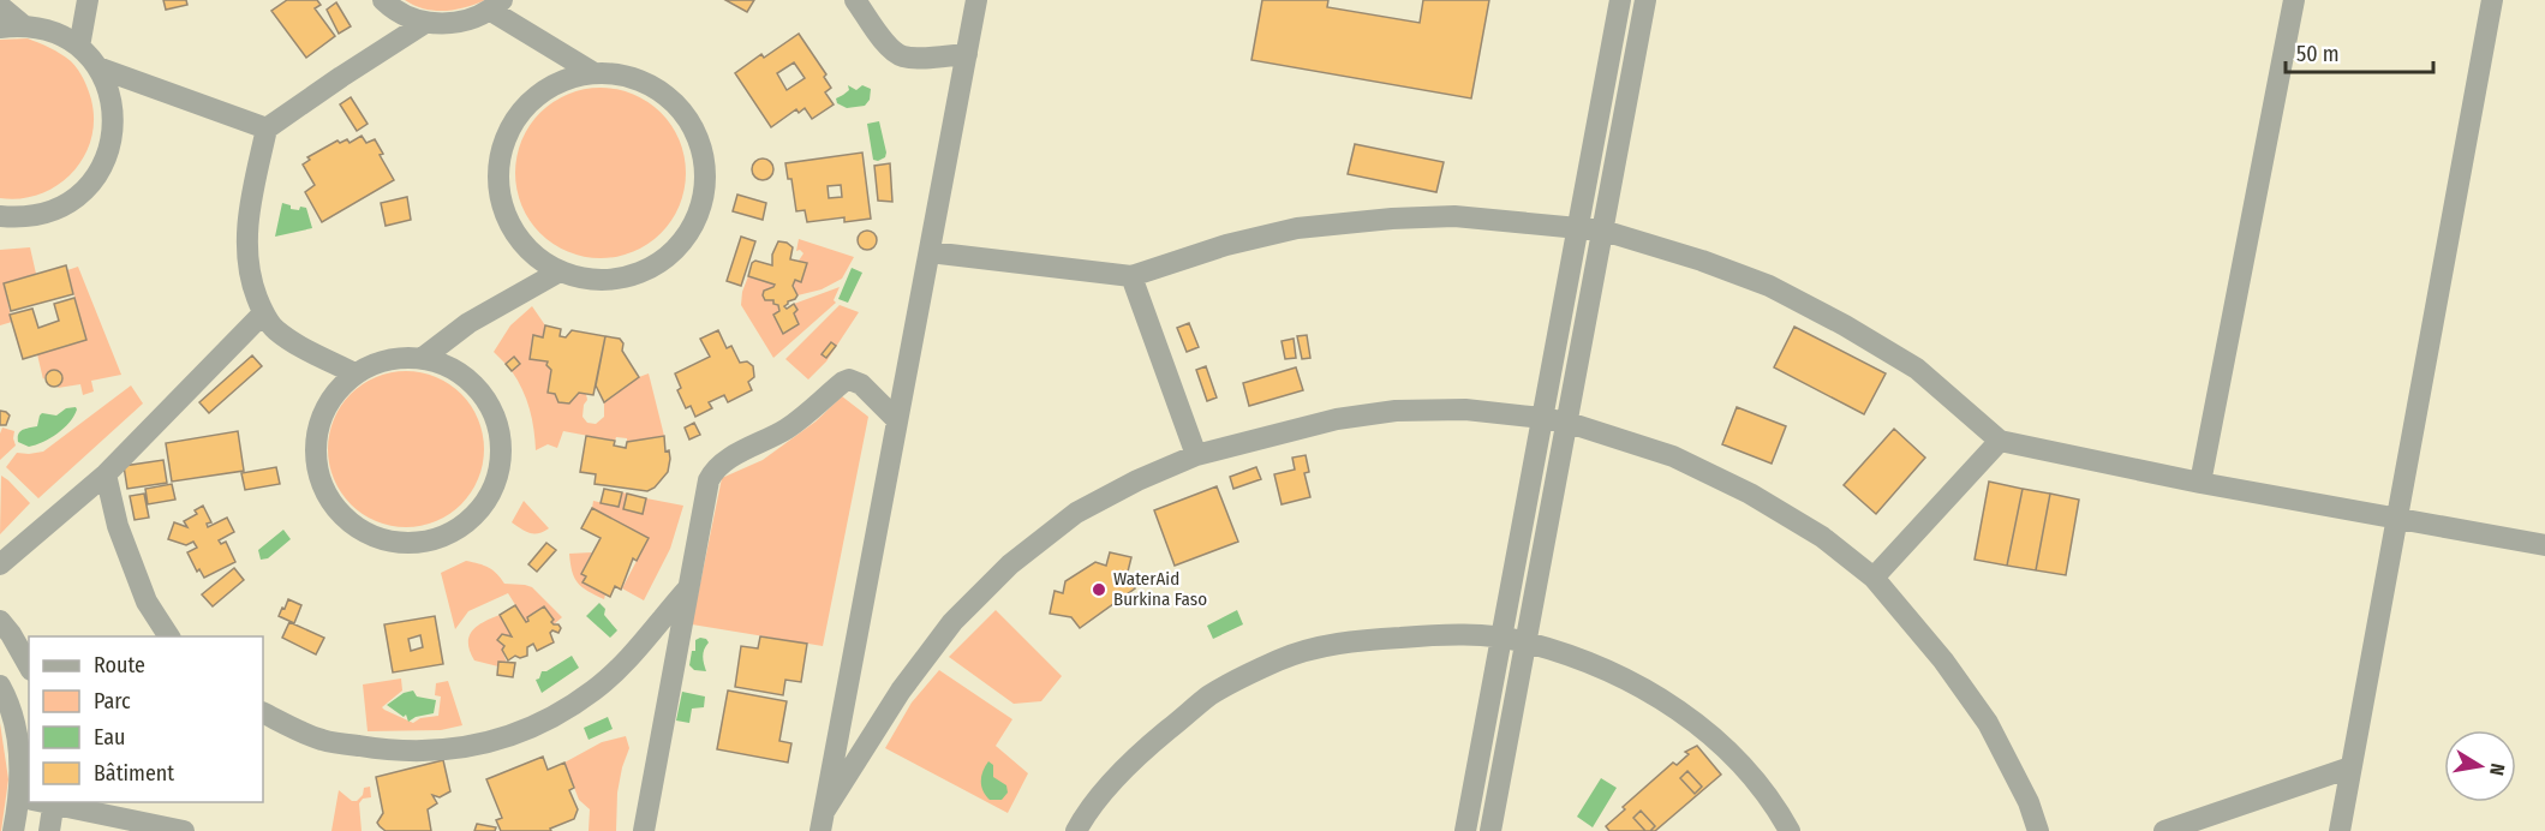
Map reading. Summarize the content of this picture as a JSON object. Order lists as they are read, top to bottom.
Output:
{
  "places": ["WaterAid Burkina Faso"],
  "legend": [
    "Route",
    "Parc",
    "Eau",
    "Bâtiment"
  ],
  "scale_bar": "50 m",
  "north": "right"
}
